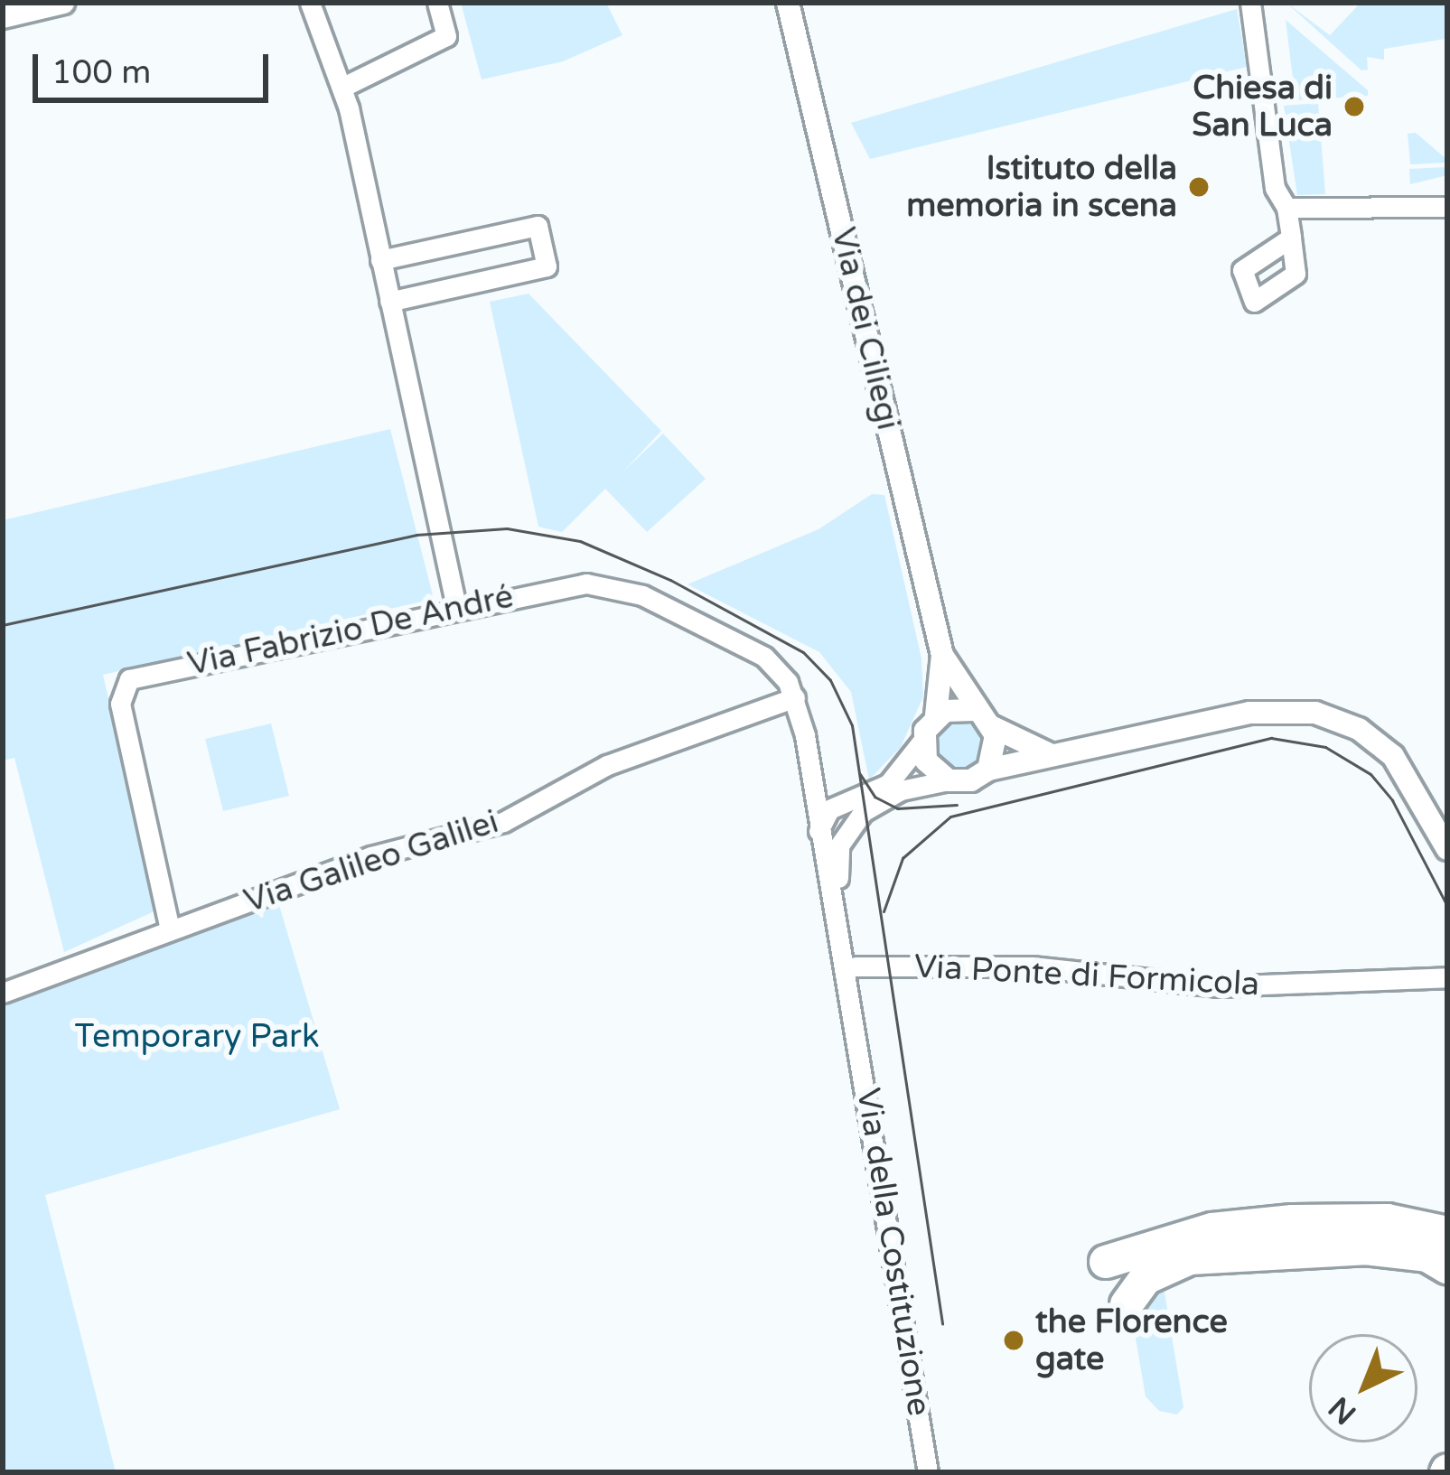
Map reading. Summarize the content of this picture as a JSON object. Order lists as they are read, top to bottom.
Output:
{
  "streets": {
    "street": [
      "Via dei Ciliegi",
      "Via Fabrizio De André",
      "Via Galileo Galilei",
      "Via Ponte di Formicola",
      "Via della Costituzione"
    ]
  },
  "crossings": [
    ["Via dei Ciliegi", "Via della Costituzione"],
    ["Via Fabrizio De André", "Via Galileo Galilei"],
    ["Via Fabrizio De André", "Via della Costituzione"],
    ["Via Galileo Galilei", "Via della Costituzione"],
    ["Via Ponte di Formicola", "Via della Costituzione"]
  ],
  "parks": ["Temporary Park"],
  "places": ["Chiesa di San Luca", "Istituto della memoria in scena", "the Florence gate"],
  "scale_bar": "100 m",
  "north": "bottom left"
}
